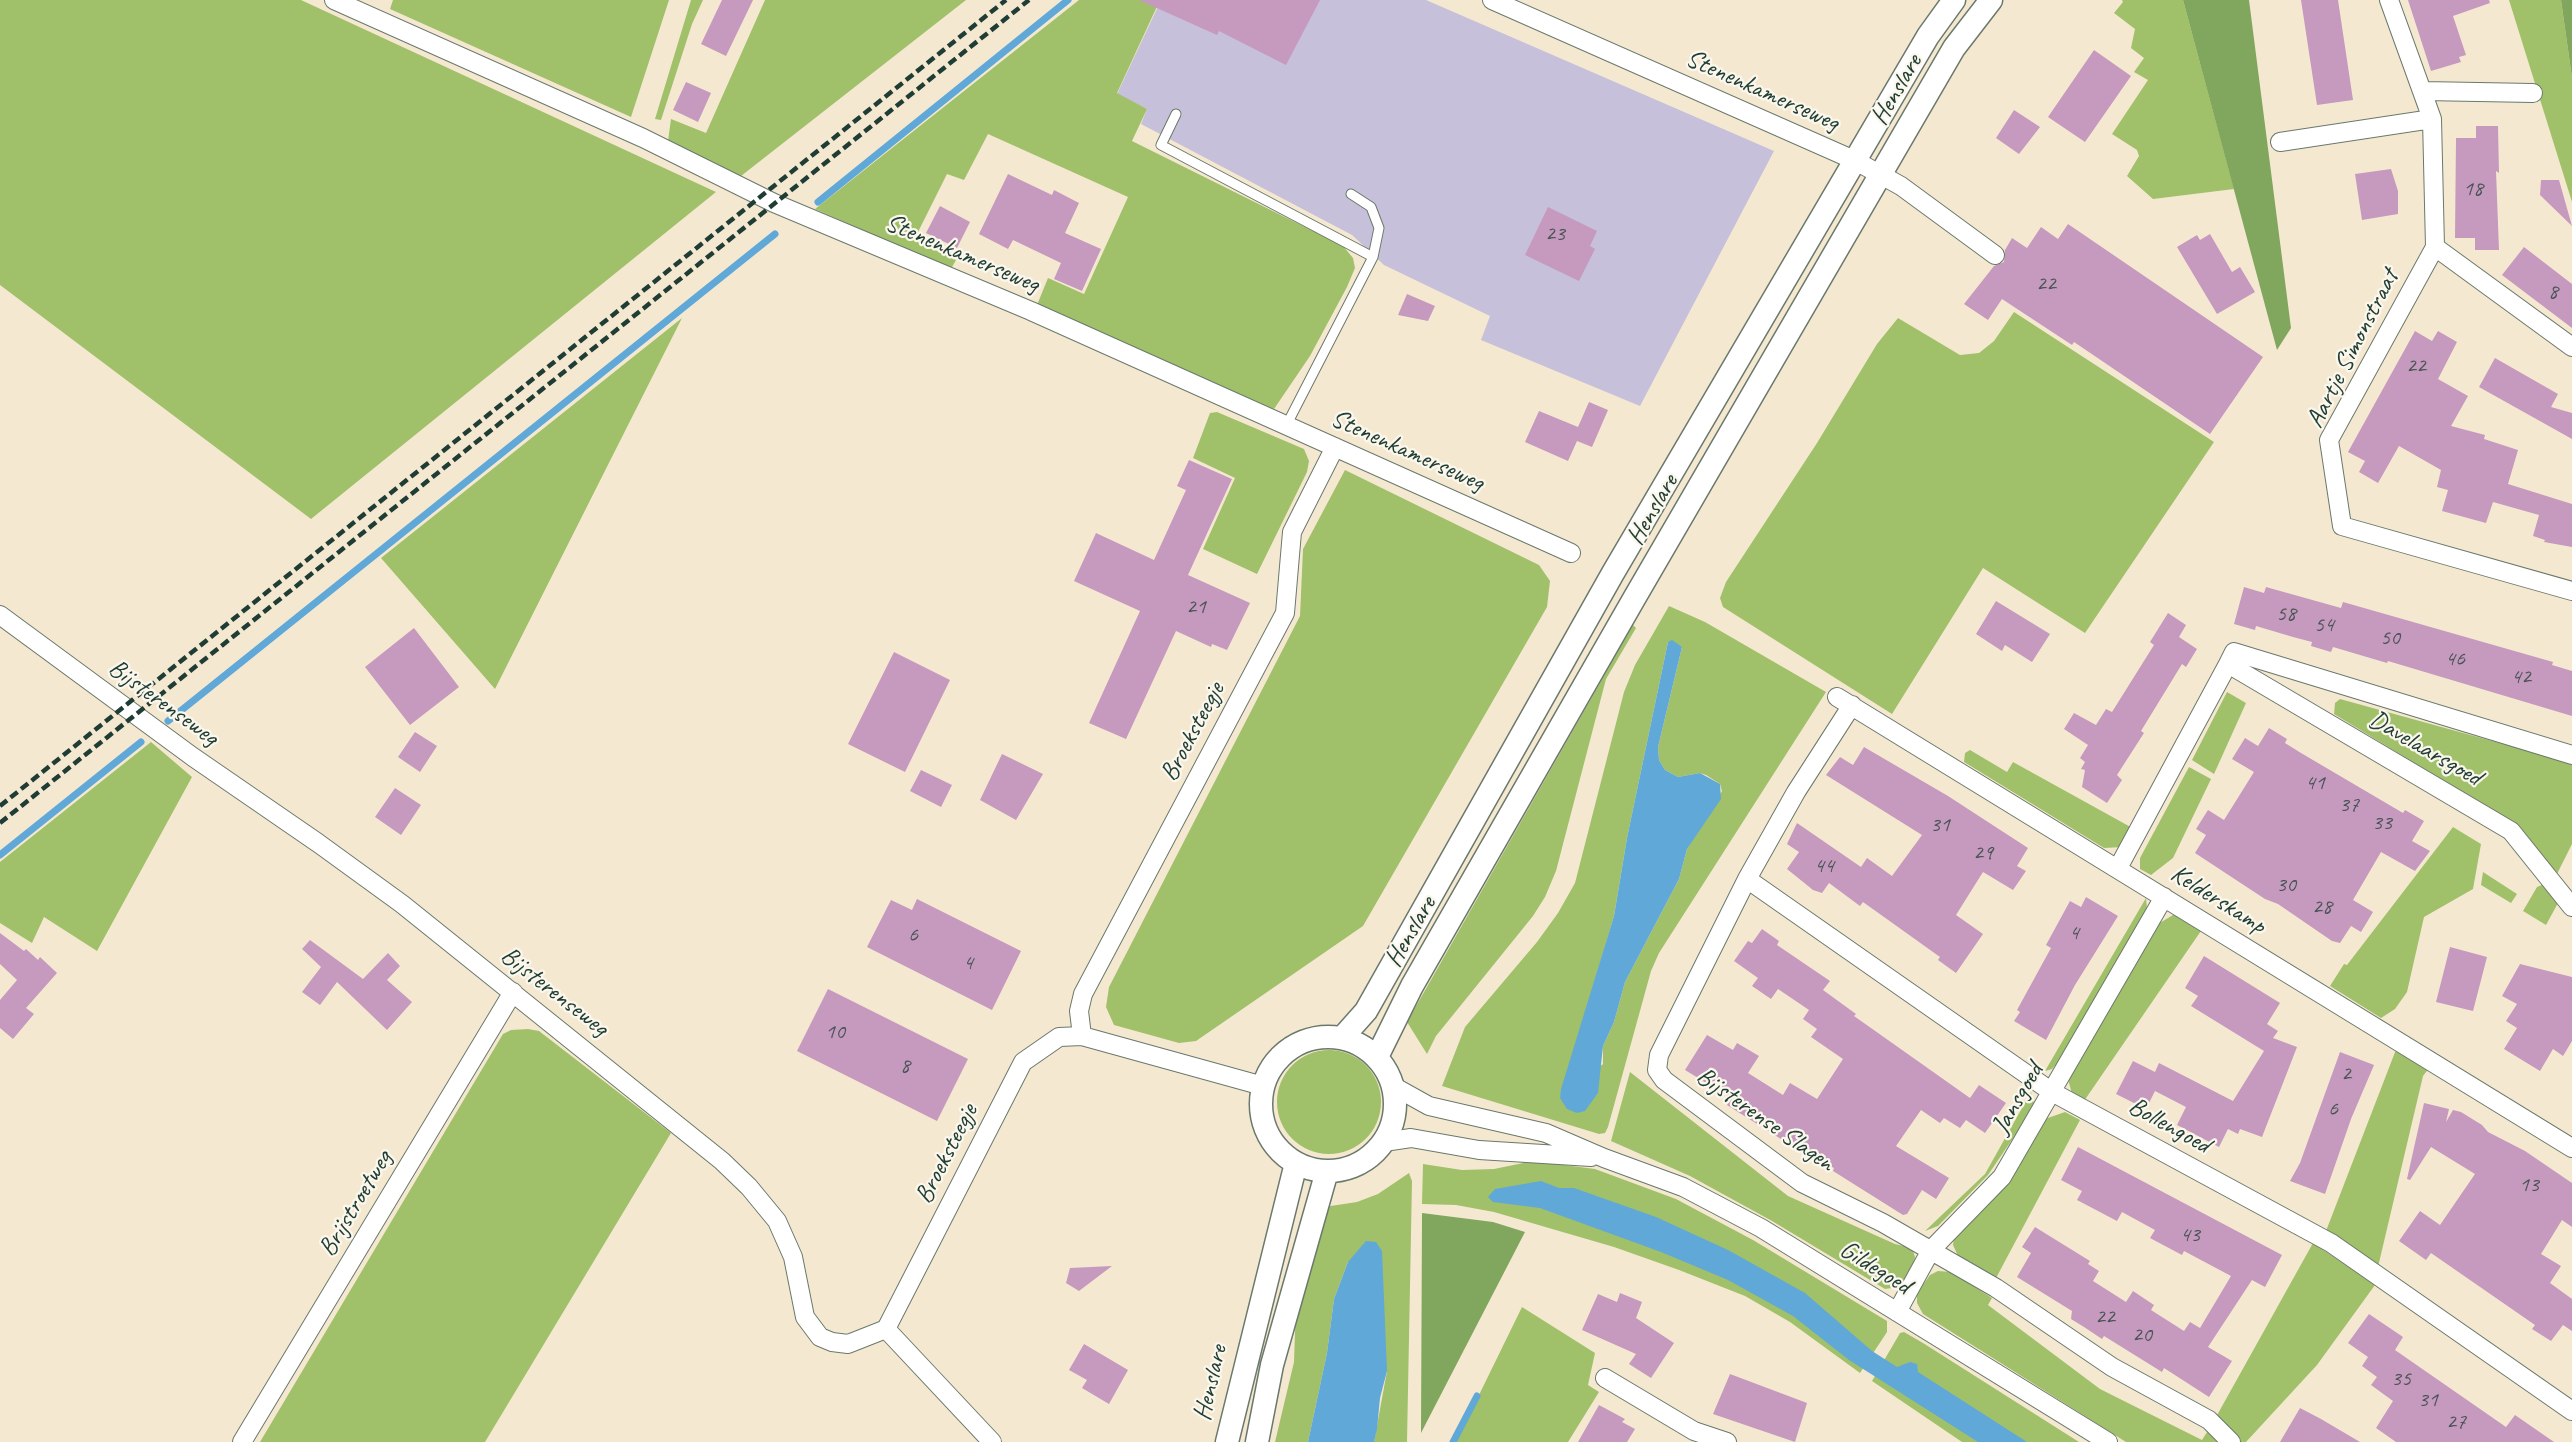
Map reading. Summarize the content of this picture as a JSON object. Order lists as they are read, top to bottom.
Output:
{
  "streets": {
    "street": [
      "Henslare",
      "Stenenkamerseweg",
      "Aartje Simonstraat",
      "Bijsterenseweg",
      "Broeksteegje",
      "Davelaarsgoed",
      "Kelderskamp",
      "Jansgoed",
      "Bijsterense Slagen",
      "Bollengoed",
      "Brijstroetweg",
      "Gildegoed"
    ]
  },
  "crossings": [
    ["Henslare", "Stenenkamerseweg"],
    ["Henslare", "Broeksteegje"],
    ["Henslare", "Gildegoed"],
    ["Stenenkamerseweg", "Broeksteegje"],
    ["Bijsterenseweg", "Broeksteegje"],
    ["Bijsterenseweg", "Brijstroetweg"],
    ["Broeksteegje", "Gildegoed"],
    ["Kelderskamp", "Jansgoed"],
    ["Kelderskamp", "Bijsterense Slagen"],
    ["Jansgoed", "Bijsterense Slagen"],
    ["Jansgoed", "Bollengoed"],
    ["Jansgoed", "Gildegoed"],
    ["Bijsterense Slagen", "Bollengoed"]
  ],
  "house_numbers": [
    "18",
    "23",
    "22",
    "8",
    "22",
    "21",
    "58",
    "54",
    "50",
    "46",
    "42",
    "41",
    "37",
    "33",
    "31",
    "29",
    "44",
    "30",
    "28",
    "4",
    "6",
    "4",
    "10",
    "8",
    "2",
    "6",
    "13",
    "43",
    "22",
    "20",
    "35",
    "31",
    "27"
  ]
}
